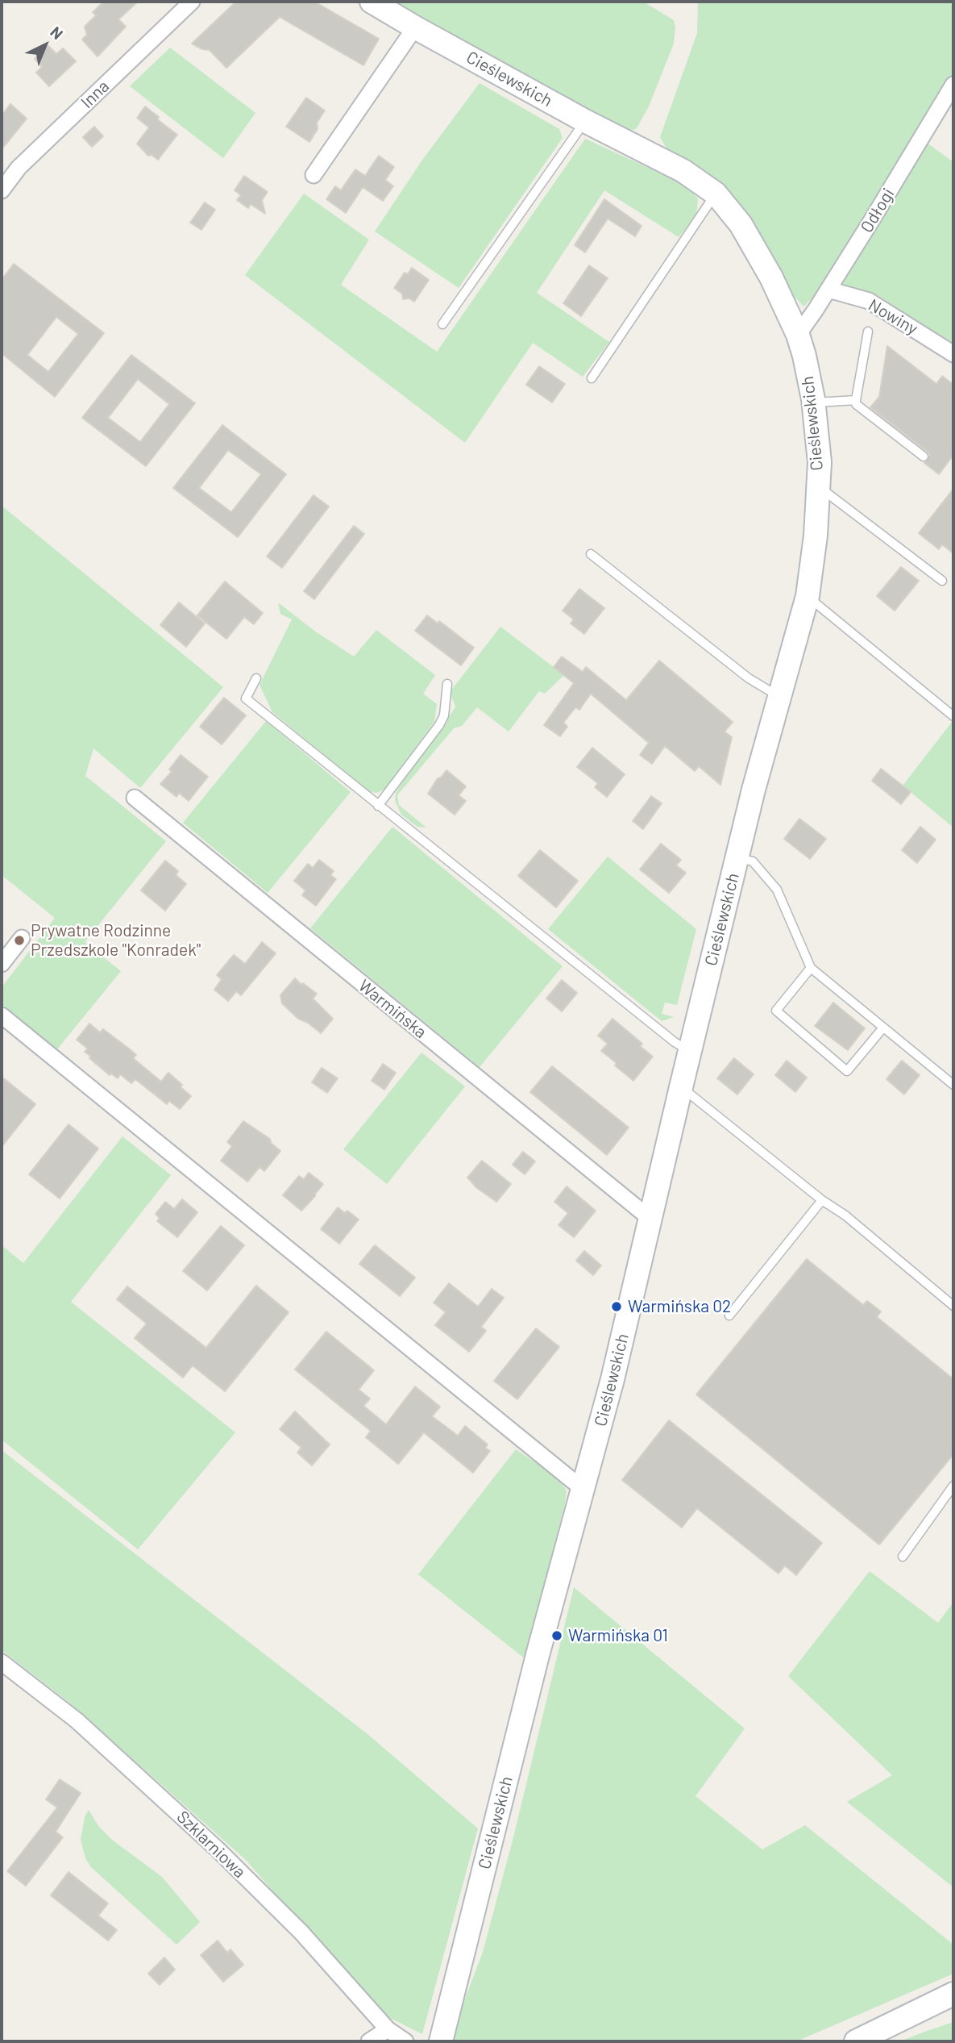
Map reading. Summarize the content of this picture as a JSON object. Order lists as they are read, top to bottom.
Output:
{
  "streets": {
    "street": [
      "Cieślewskich",
      "Inna",
      "Odłogi",
      "Nowiny",
      "Warmińska",
      "Szklarniowa"
    ]
  },
  "crossings": [
    ["Cieślewskich", "Odłogi"],
    ["Cieślewskich", "Warmińska"],
    ["Odłogi", "Nowiny"]
  ],
  "places": ["Prywatne Rodzinne Przedszkole \"Konradek\"", "Warmińska 02", "Warmińska 01"],
  "north": "top right"
}
